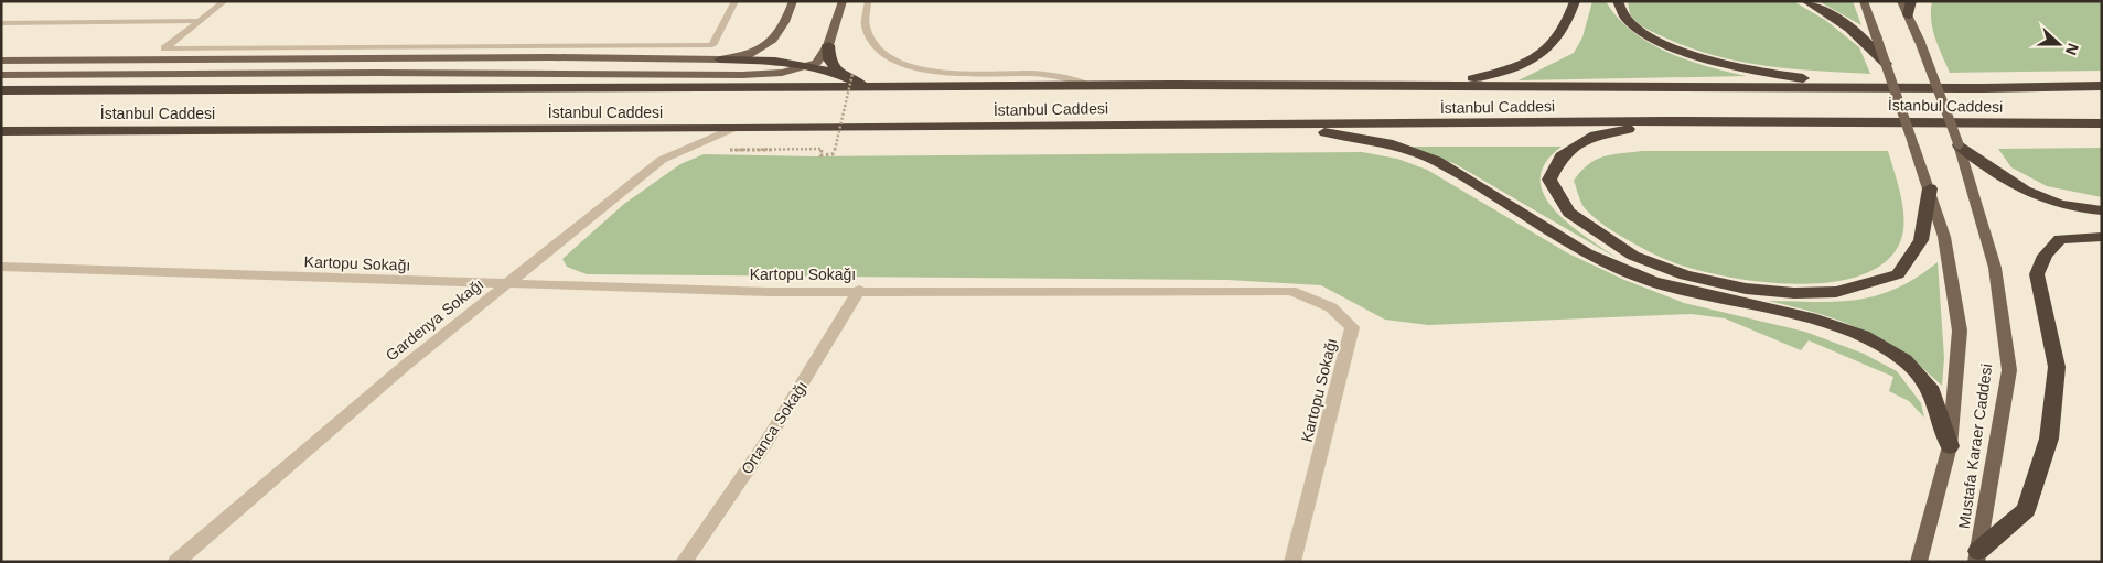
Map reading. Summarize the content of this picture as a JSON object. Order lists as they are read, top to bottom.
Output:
{
  "streets": {
    "highway": ["İstanbul Caddesi"],
    "main road": ["Mustafa Karaer Caddesi"],
    "street": ["Kartopu Sokağı", "Gardenya Sokağı", "Ortanca Sokağı"]
  },
  "crossings": [
    ["İstanbul Caddesi", "Gardenya Sokağı"],
    ["Kartopu Sokağı", "Gardenya Sokağı"],
    ["Kartopu Sokağı", "Ortanca Sokağı"]
  ],
  "north": "right"
}
